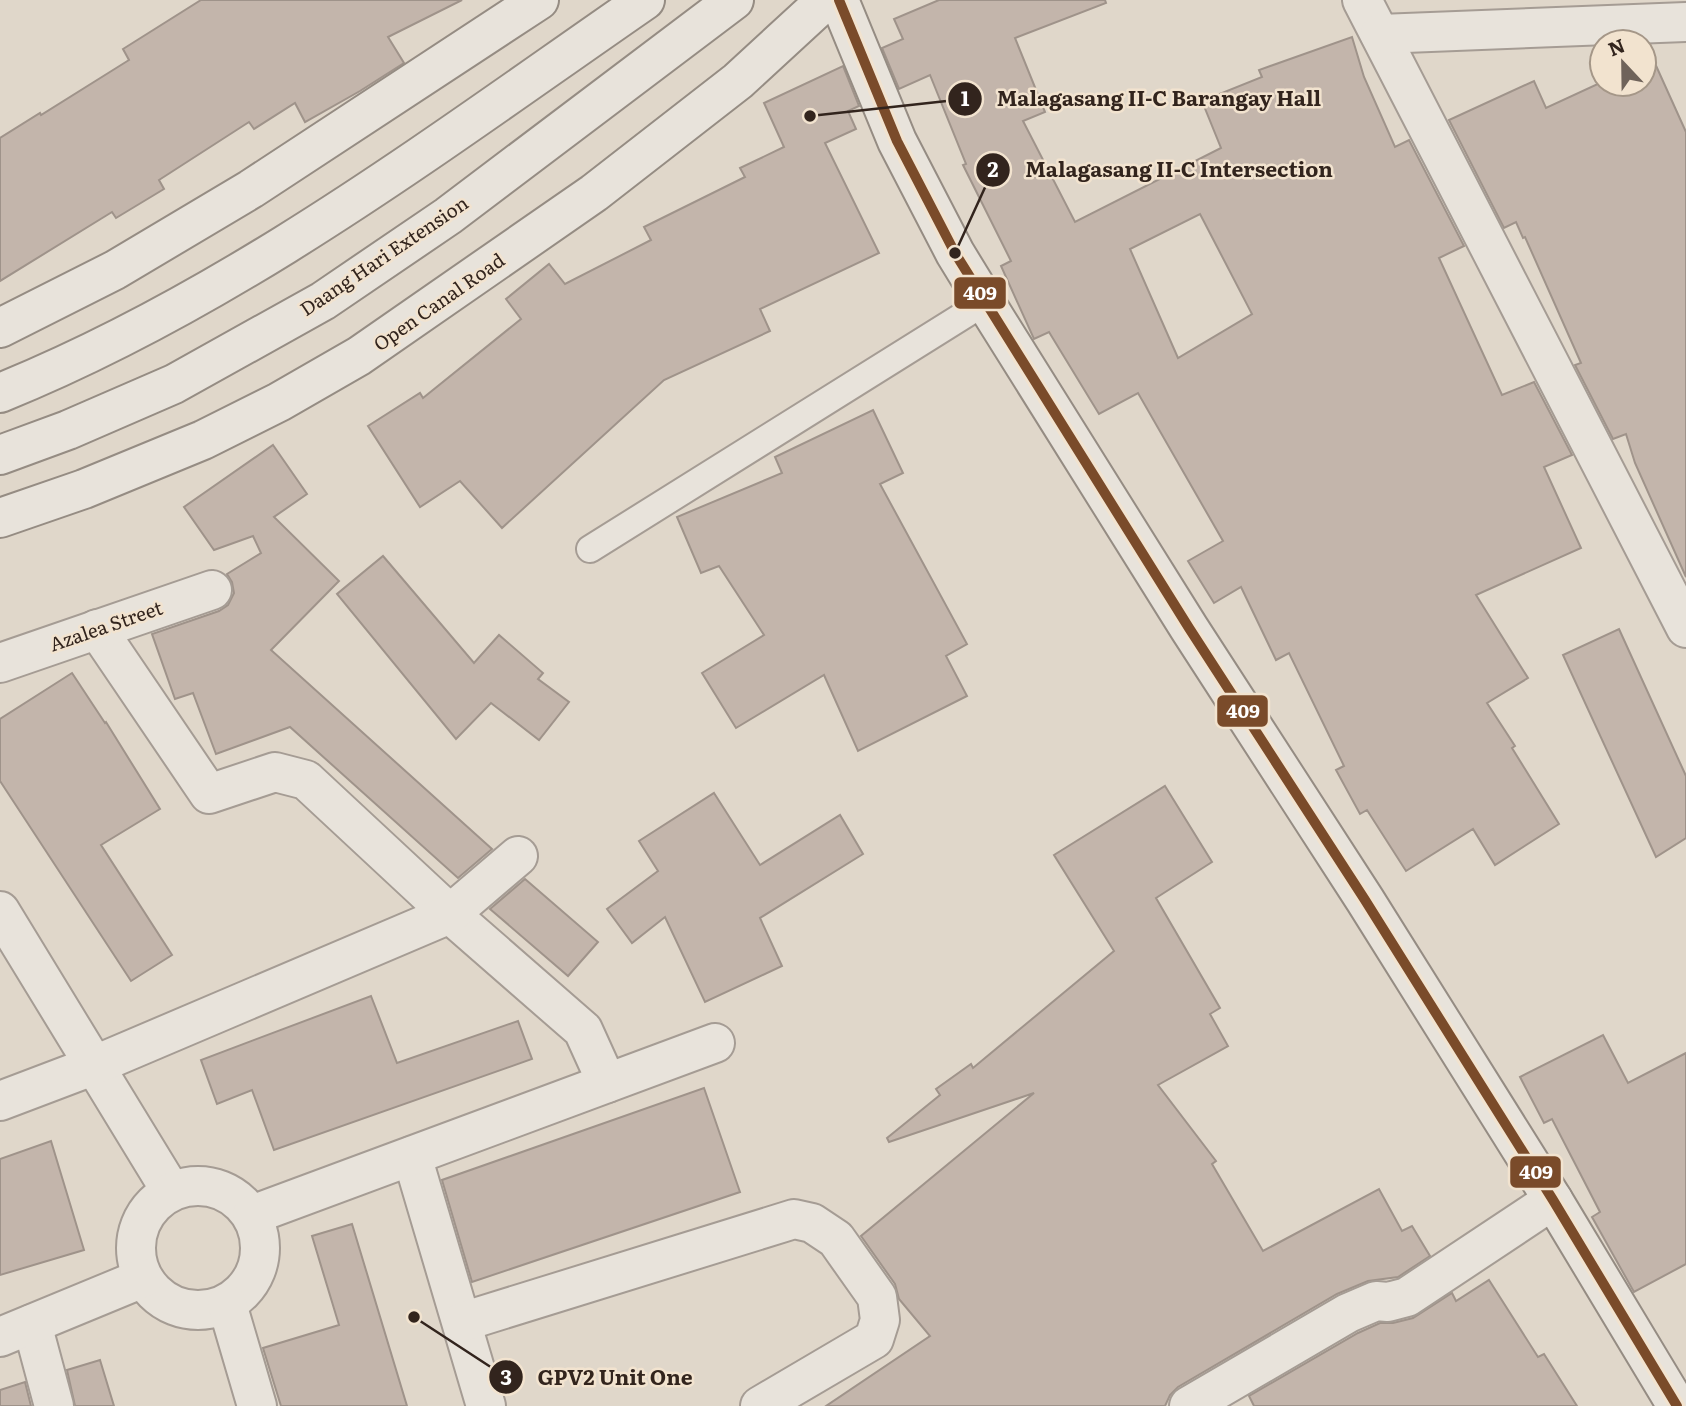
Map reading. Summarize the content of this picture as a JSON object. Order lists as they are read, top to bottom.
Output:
{
  "streets": {
    "street": ["Daang Hari Extension", "Open Canal Road", "Azalea Street"]
  },
  "places": ["Malagasang II-C Barangay Hall", "Malagasang II-C Intersection", "GPV2 Unit One"],
  "lines": ["transit line 409"],
  "north": "top"
}
